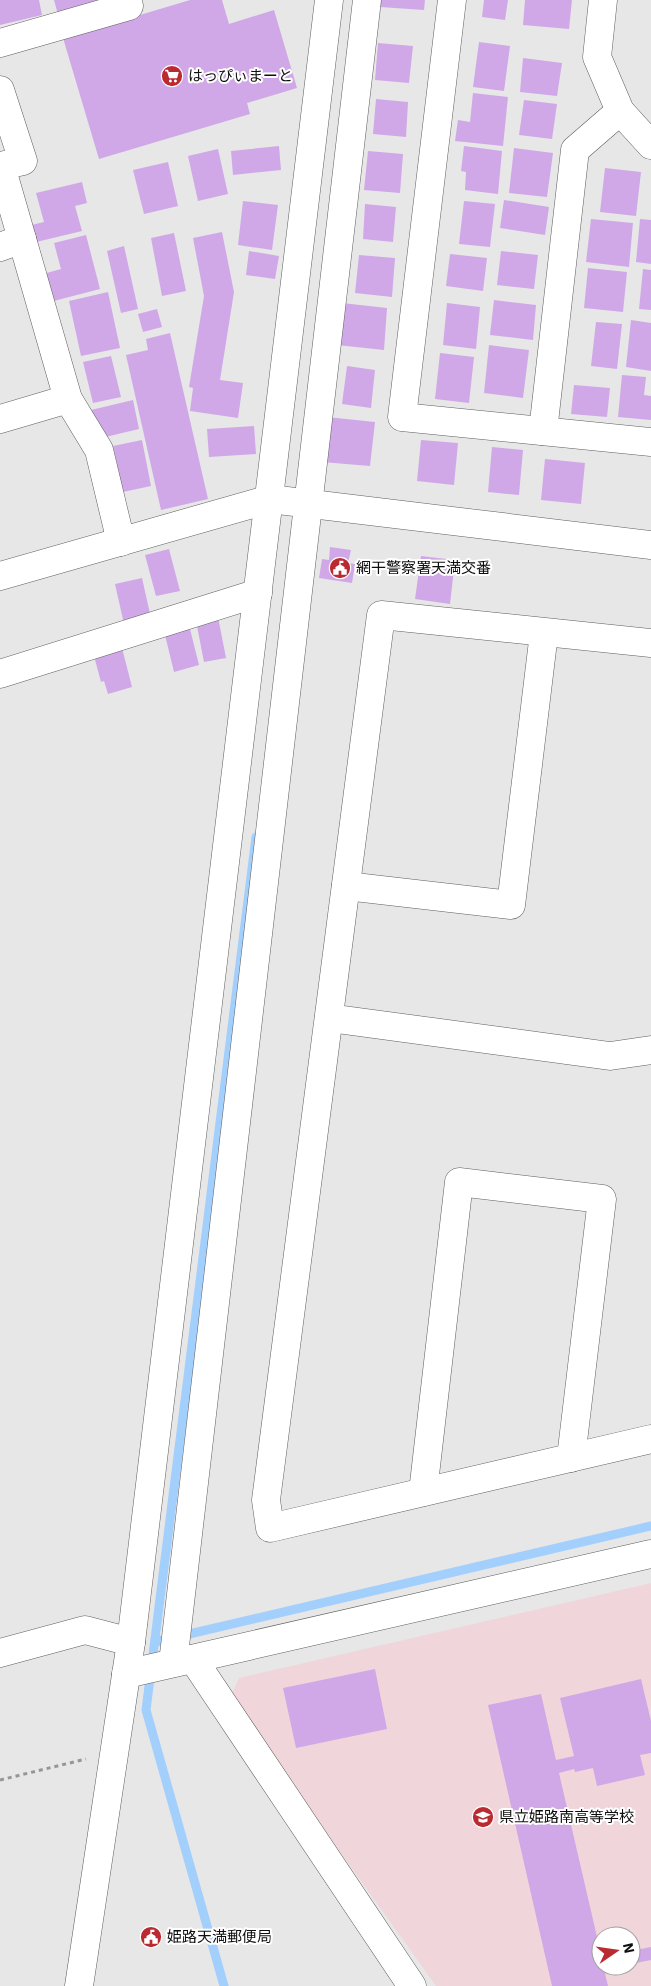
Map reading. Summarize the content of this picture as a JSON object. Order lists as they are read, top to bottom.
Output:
{
  "places": {
    "supermarket": ["はっぴぃまーと"],
    "public building": ["網干警察署天満交番", "姫路天満郵便局"],
    "school or university": ["県立姫路南高等学校"]
  },
  "north": "right"
}
